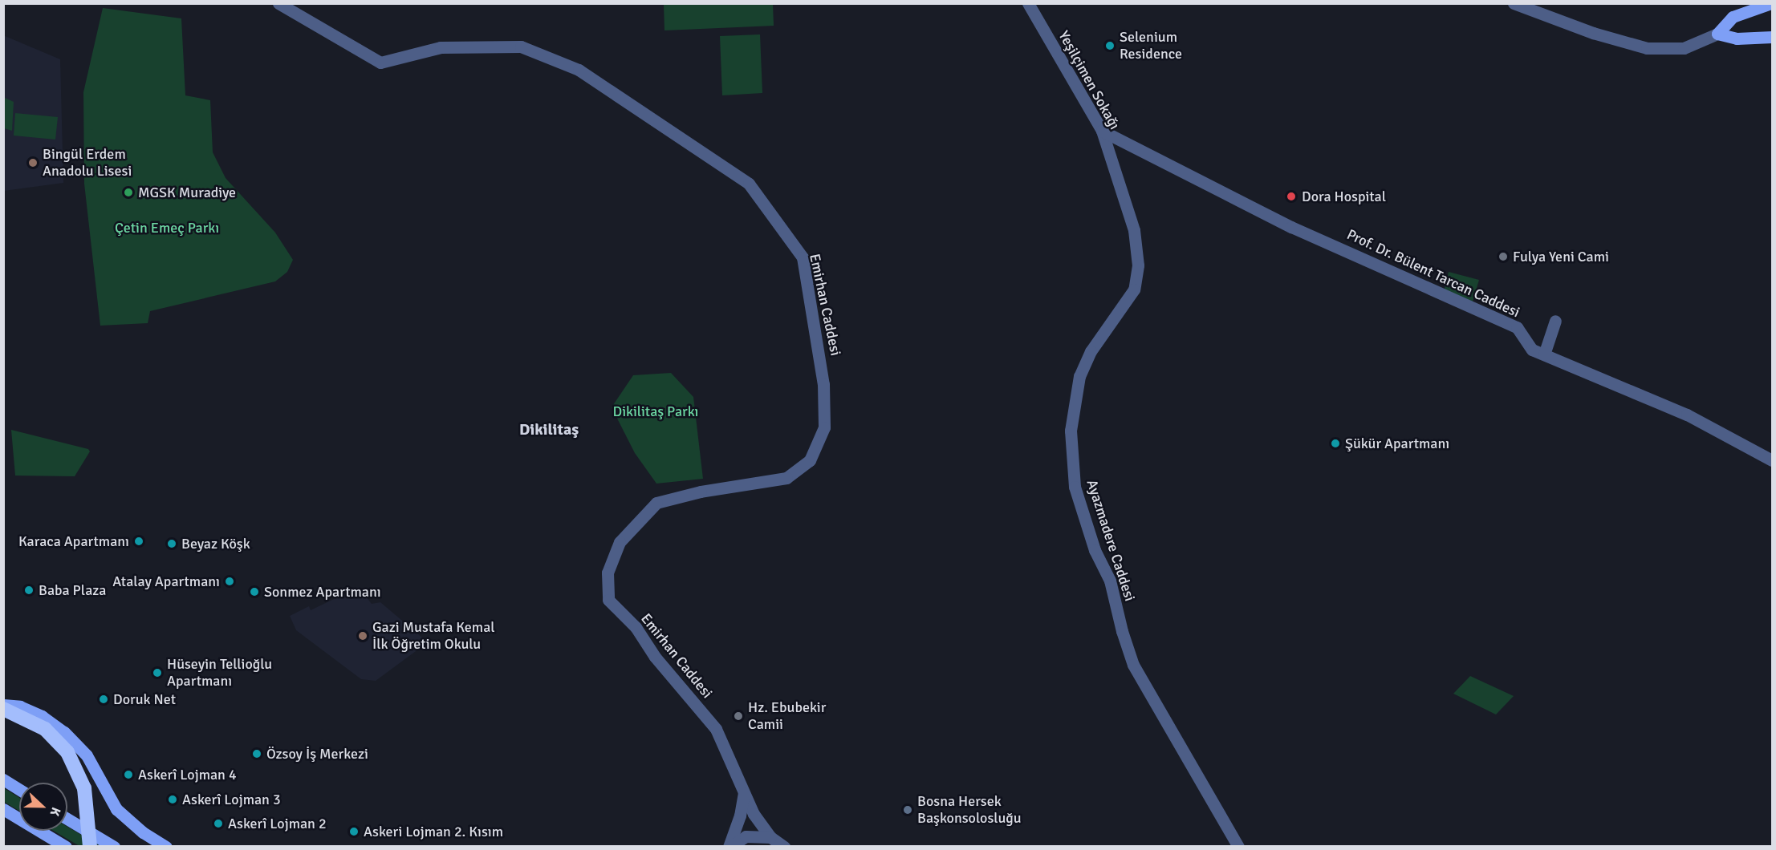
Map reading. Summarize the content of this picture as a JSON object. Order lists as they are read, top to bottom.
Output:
{
  "streets": {
    "street": [
      "Yeşilçimen Sokağı",
      "Prof. Dr. Bülent Tarcan Caddesi",
      "Emirhan Caddesi",
      "Ayazmadere Caddesi"
    ]
  },
  "crossings": [
    ["Yeşilçimen Sokağı", "Prof. Dr. Bülent Tarcan Caddesi"],
    ["Yeşilçimen Sokağı", "Ayazmadere Caddesi"]
  ],
  "districts": ["Dikilitaş"],
  "parks": ["Çetin Emeç Parkı", "Dikilitaş Parkı"],
  "places": [
    "Selenium Residence",
    "Bingül Erdem Anadolu Lisesi",
    "MGSK Muradiye",
    "Dora Hospital",
    "Fulya Yeni Cami",
    "Şükür Apartmanı",
    "Karaca Apartmanı",
    "Beyaz Köşk",
    "Atalay Apartmanı",
    "Baba Plaza",
    "Sonmez Apartmanı",
    "Gazi Mustafa Kemal İlk Öğretim Okulu",
    "Hüseyin Tellioğlu Apartmanı",
    "Doruk Net",
    "Hz. Ebubekir Camii",
    "Özsoy İş Merkezi",
    "Askerî Lojman 4",
    "Askerî Lojman 3",
    "Bosna Hersek Başkonsolosluğu",
    "Askerî Lojman 2",
    "Askeri Lojman 2. Kısım"
  ],
  "north": "right"
}
